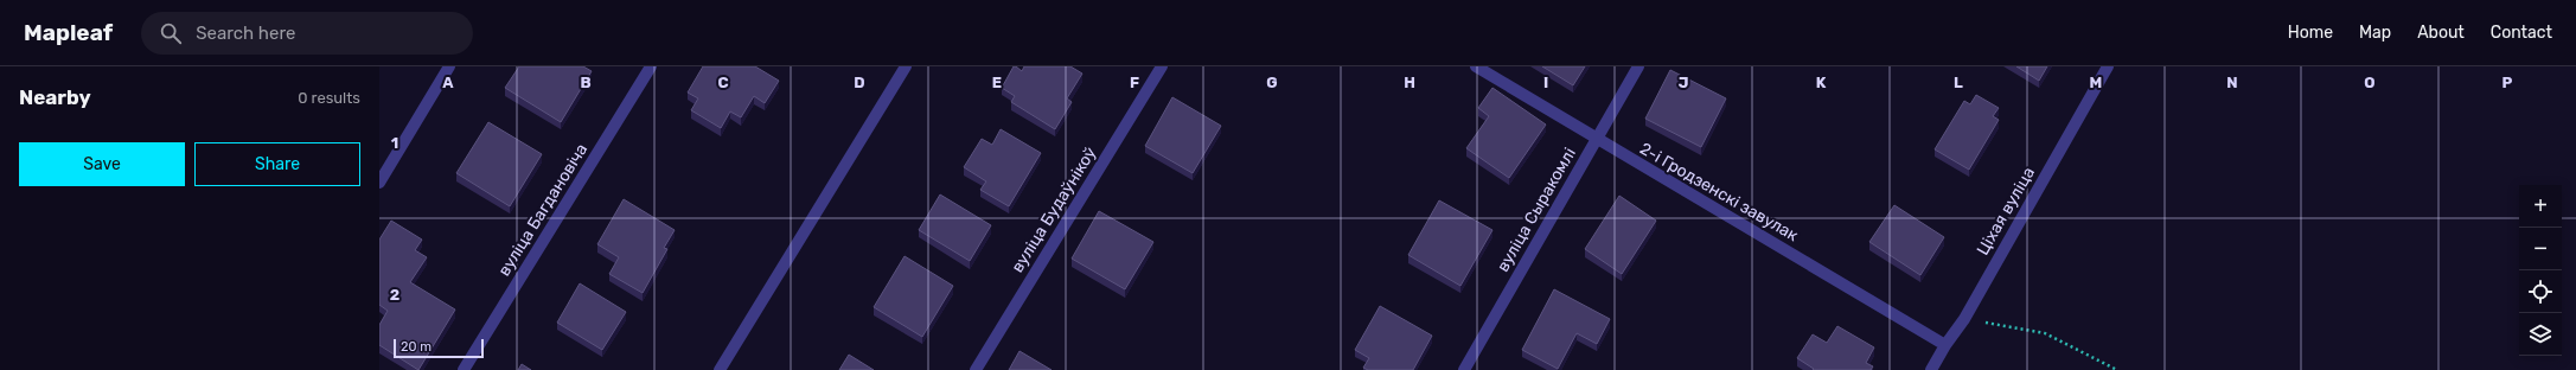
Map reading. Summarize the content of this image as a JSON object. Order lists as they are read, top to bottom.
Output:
{
  "streets": {
    "street": [
      "2-і Гродзенскі завулак",
      "вуліца Багдановіча",
      "вуліца Будаўнікоў",
      "вуліца Сыракомлі",
      "Ціхая вуліца"
    ]
  },
  "crossings": [
    ["2-і Гродзенскі завулак", "вуліца Сыракомлі"],
    ["2-і Гродзенскі завулак", "Ціхая вуліца"]
  ],
  "scale_bar": "20 m",
  "page": {
    "header": "Mapleaf",
    "search": "Search here",
    "nav": [
      "Home",
      "Map",
      "About",
      "Contact"
    ],
    "heading": ["Nearby", "0 results"],
    "buttons": ["Save", "Share"],
    "map_buttons": ["+", "−"],
    "scale": "20 m"
  },
  "grid": {
    "columns": [
      "A",
      "B",
      "C",
      "D",
      "E",
      "F",
      "G",
      "H",
      "I",
      "J",
      "K",
      "L",
      "M",
      "N",
      "O",
      "P"
    ],
    "rows": ["1", "2"]
  }
}
